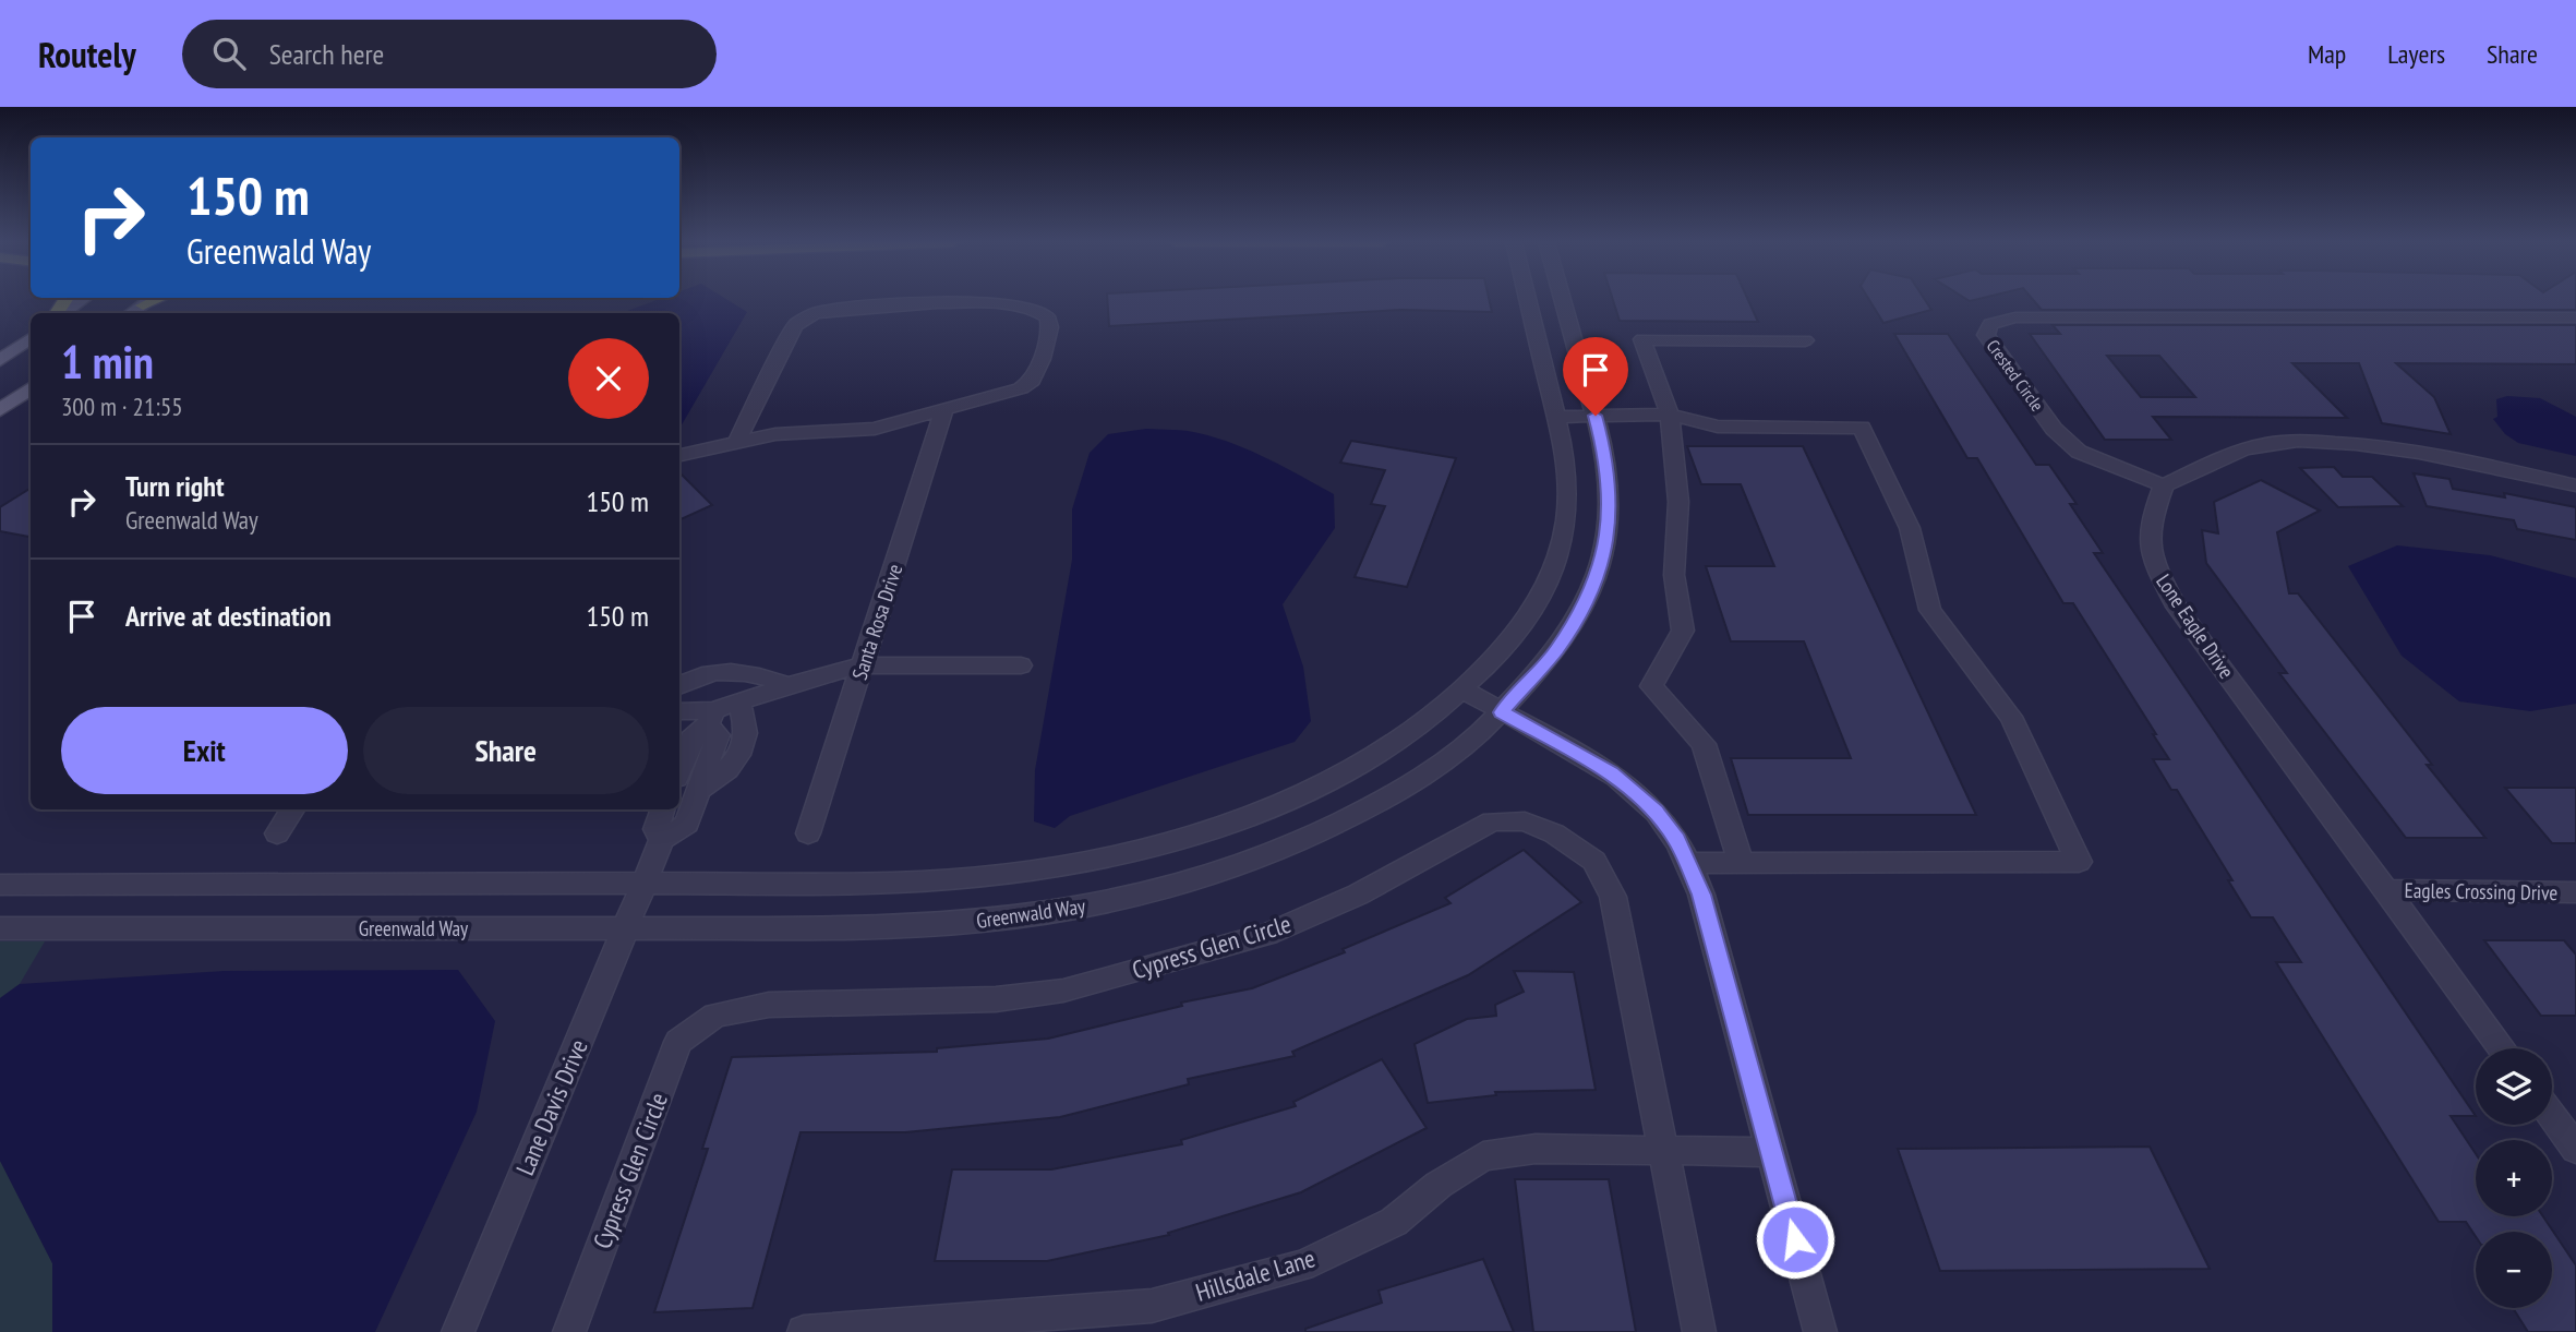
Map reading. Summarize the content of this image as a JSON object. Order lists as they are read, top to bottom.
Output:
{
  "streets": {
    "street": [
      "Crested Circle",
      "Santa Rosa Drive",
      "Lone Eagle Drive",
      "Eagles Crossing Drive",
      "Greenwald Way",
      "Cypress Glen Circle",
      "Lane Davis Drive",
      "Hillsdale Lane"
    ]
  },
  "crossings": [
    ["Crested Circle", "Lone Eagle Drive"],
    ["Lone Eagle Drive", "Eagles Crossing Drive"],
    ["Greenwald Way", "Lane Davis Drive"],
    ["Cypress Glen Circle", "Hillsdale Lane"]
  ],
  "page": {
    "header": "Routely",
    "search": "Search here",
    "nav": ["Map", "Layers", "Share"],
    "turn": ["150 m", "Greenwald Way"],
    "heading": ["1 min", "300 m · 21:55"],
    "list": [
      {
        "name": "Turn right",
        "note": "Greenwald Way",
        "value": "150 m"
      },
      {
        "name": "Arrive at destination",
        "value": "150 m"
      }
    ],
    "buttons": ["Exit", "Share"],
    "map_buttons": ["+", "−"]
  }
}
